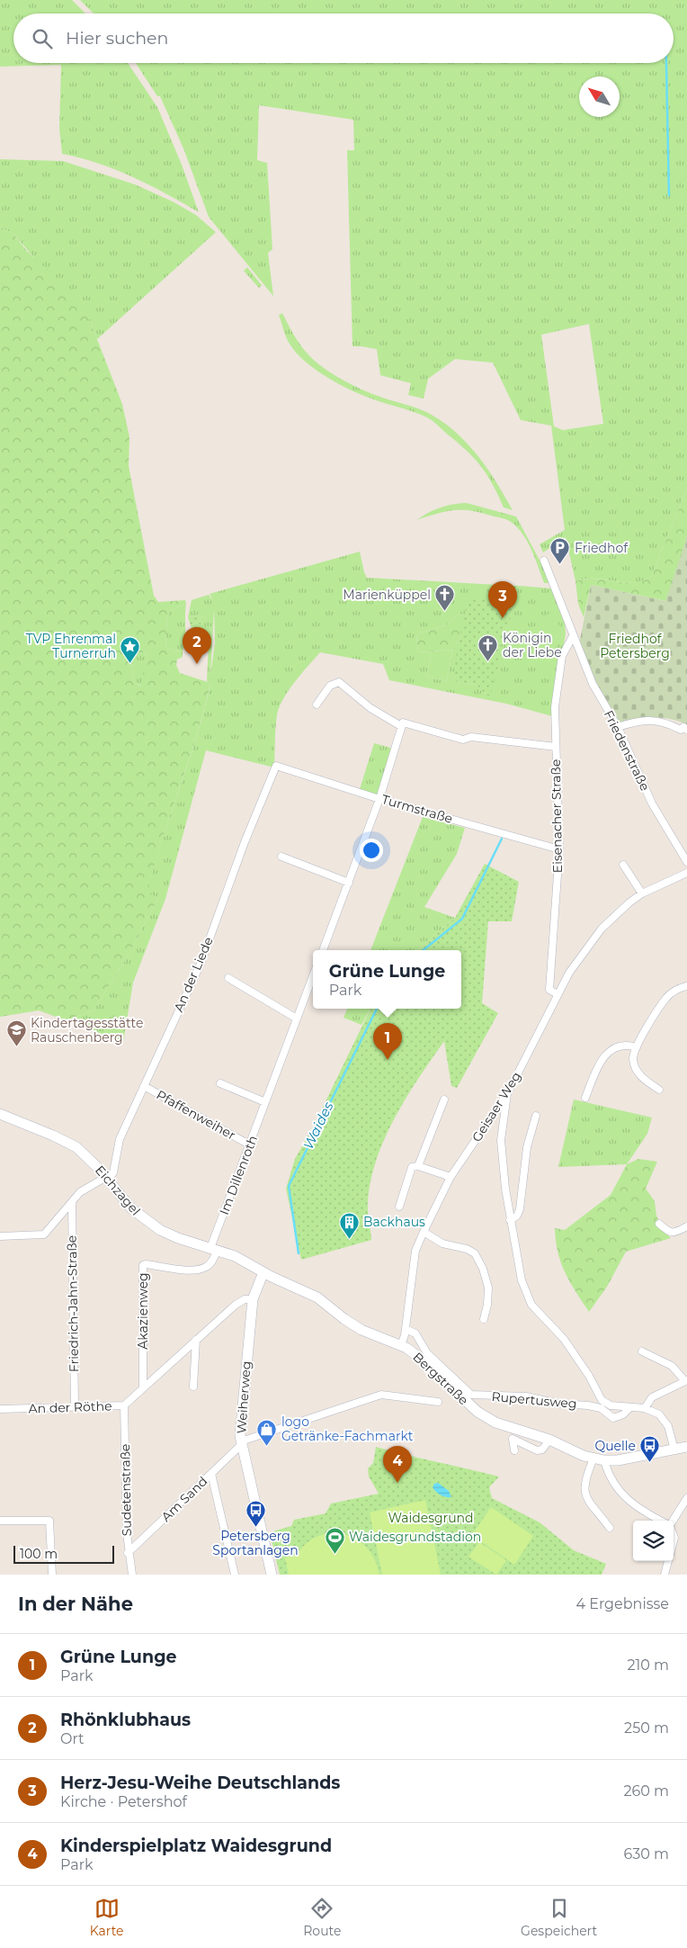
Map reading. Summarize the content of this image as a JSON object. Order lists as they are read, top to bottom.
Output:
{
  "streets": {
    "main road": ["Eichzagel", "Bergstraße", "Weiherweg"],
    "street": [
      "Friedenstraße",
      "Turmstraße",
      "Eisenacher Straße",
      "An der Liede",
      "Geisaer Weg",
      "Pfaffenweiher",
      "Im Dillenroth",
      "Friedrich-Jahn-Straße",
      "Akazienweg",
      "Rupertusweg",
      "An der Röthe",
      "Sudetenstraße",
      "Am Sand"
    ]
  },
  "crossings": [
    ["Friedenstraße", "Eisenacher Straße"],
    ["Turmstraße", "Eisenacher Straße"],
    ["Turmstraße", "An der Liede"],
    ["Eisenacher Straße", "Geisaer Weg"],
    ["An der Liede", "Pfaffenweiher"],
    ["An der Liede", "Eichzagel"],
    ["An der Liede", "Friedrich-Jahn-Straße"],
    ["Geisaer Weg", "Bergstraße"],
    ["Geisaer Weg", "Rupertusweg"],
    ["Pfaffenweiher", "Im Dillenroth"],
    ["Im Dillenroth", "Eichzagel"],
    ["Im Dillenroth", "Akazienweg"],
    ["Eichzagel", "Friedrich-Jahn-Straße"],
    ["Eichzagel", "Akazienweg"],
    ["Eichzagel", "Bergstraße"],
    ["Eichzagel", "Weiherweg"],
    ["Friedrich-Jahn-Straße", "An der Röthe"],
    ["Akazienweg", "An der Röthe"],
    ["Bergstraße", "Weiherweg"],
    ["Weiherweg", "An der Röthe"],
    ["Weiherweg", "Am Sand"],
    ["An der Röthe", "Sudetenstraße"],
    ["Sudetenstraße", "Am Sand"]
  ],
  "water": ["Waides"],
  "parks": ["Friedhof Petersberg", "Waidesgrund"],
  "places": {
    "parking": ["Friedhof"],
    "church": ["Marienküppel", "Königin der Liebe"],
    "place": ["TVP Ehrenmal Turnerruh"],
    "school or university": ["Kindertagesstätte Rauschenberg"],
    "building": ["Backhaus"],
    "shop": ["logo Getränke-Fachmarkt"],
    "bus stop": ["Quelle", "Petersberg Sportanlagen"],
    "sports": ["Waidesgrundstadion"]
  },
  "scale_bar": "100 m",
  "north": "top left",
  "page": {
    "search": "Hier suchen",
    "pins": [
      "3",
      "2",
      "1",
      "4"
    ],
    "popup": ["Grüne Lunge", "Park"],
    "scale": "100 m",
    "heading": ["In der Nähe", "4 Ergebnisse"],
    "list": [
      {
        "mark": "1",
        "name": "Grüne Lunge",
        "note": "Park",
        "value": "210 m"
      },
      {
        "mark": "2",
        "name": "Rhönklubhaus",
        "note": "Ort",
        "value": "250 m"
      },
      {
        "mark": "3",
        "name": "Herz-Jesu-Weihe Deutschlands",
        "note": "Kirche · Petershof",
        "value": "260 m"
      },
      {
        "mark": "4",
        "name": "Kinderspielplatz Waidesgrund",
        "note": "Park",
        "value": "630 m"
      }
    ],
    "nav": ["Karte", "Route", "Gespeichert"]
  }
}
